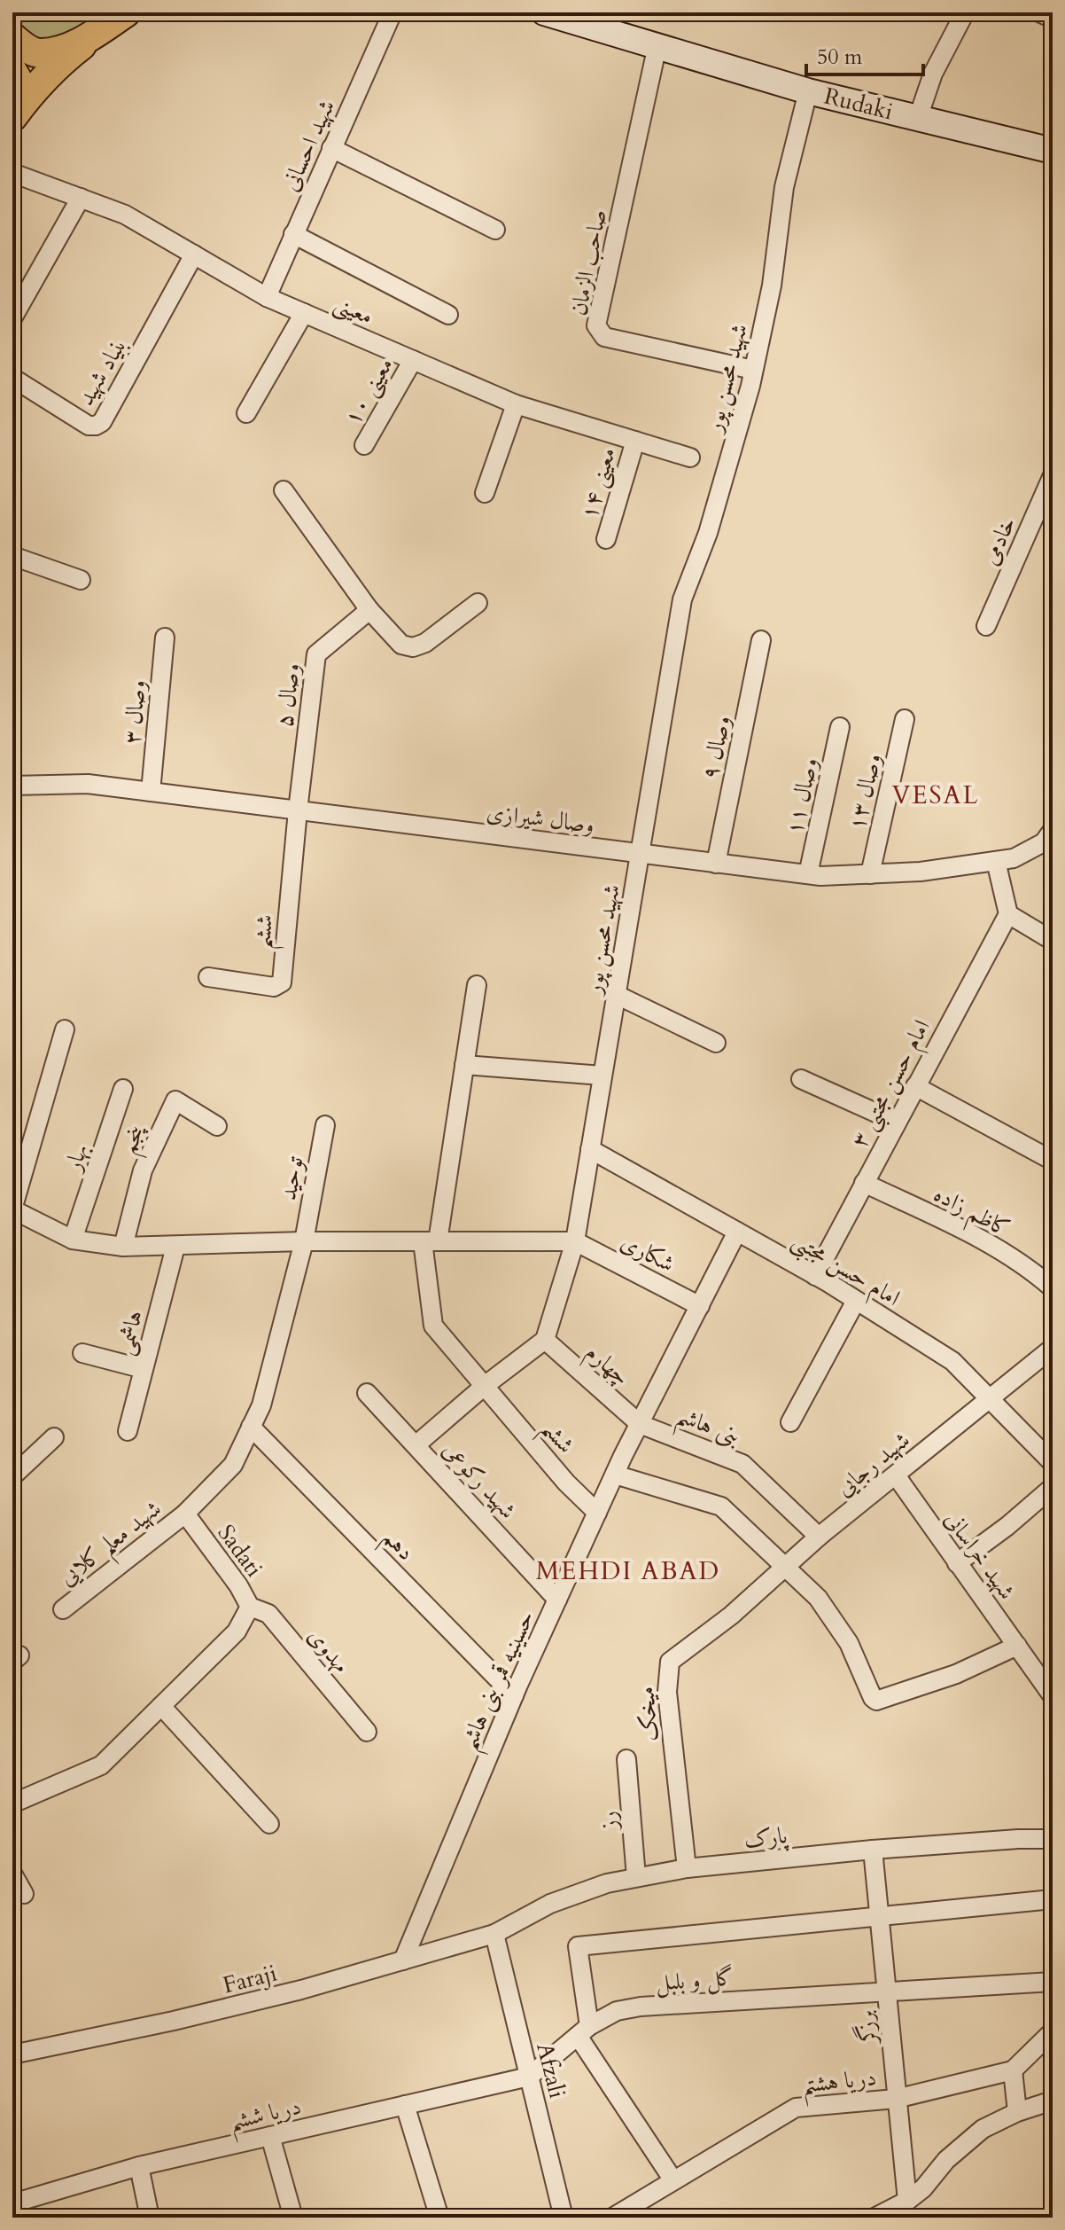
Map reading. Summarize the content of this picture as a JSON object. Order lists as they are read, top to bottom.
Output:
{
  "streets": {
    "main road": ["Rudaki"],
    "street": [
      "شهید احسانی",
      "صاحب الزمان",
      "معینی",
      "بنیاد شهید",
      "شهید محسن پور",
      "معینی ۱۰",
      "معینی ۱۴",
      "خادمی",
      "وصال ۵",
      "وصال ۳",
      "وصال ۹",
      "وصال ۱۳",
      "وصال ۱۱",
      "وصال شیرازی",
      "ششم",
      "امام حسن مجتبی ۳",
      "پنجم",
      "بهار",
      "توحید",
      "کاظم زاده",
      "شکاری",
      "امام حسن مجتبی",
      "هاشمی",
      "چهارم",
      "بنی هاشم",
      "شهید رجایی",
      "شهید رکوعی",
      "شهید معلم کلایی",
      "دهم",
      "Sadati",
      "شهید خراسانی",
      "مهدوی",
      "حسینیه قمر بنی هاشم",
      "میخک",
      "رز",
      "پارک",
      "Faraji",
      "گل و بلبل",
      "برزگر",
      "Afzali",
      "دریا هشتم",
      "دریا ششم"
    ]
  },
  "crossings": [
    ["Rudaki", "صاحب الزمان"],
    ["Rudaki", "شهید محسن پور"],
    ["شهید احسانی", "معینی"],
    ["صاحب الزمان", "شهید محسن پور"],
    ["معینی", "بنیاد شهید"],
    ["معینی", "معینی ۱۰"],
    ["معینی", "معینی ۱۴"],
    ["شهید محسن پور", "وصال شیرازی"],
    ["شهید محسن پور", "شکاری"],
    ["شهید محسن پور", "امام حسن مجتبی"],
    ["شهید محسن پور", "چهارم"],
    ["وصال ۵", "وصال شیرازی"],
    ["وصال ۵", "ششم"],
    ["وصال ۳", "وصال شیرازی"],
    ["وصال ۹", "وصال شیرازی"],
    ["وصال ۱۳", "وصال شیرازی"],
    ["وصال ۱۱", "وصال شیرازی"],
    ["وصال شیرازی", "ششم"],
    ["ششم", "حسینیه قمر بنی هاشم"],
    ["امام حسن مجتبی ۳", "کاظم زاده"],
    ["امام حسن مجتبی ۳", "امام حسن مجتبی"],
    ["شکاری", "حسینیه قمر بنی هاشم"],
    ["امام حسن مجتبی", "شهید رجایی"],
    ["امام حسن مجتبی", "حسینیه قمر بنی هاشم"],
    ["چهارم", "بنی هاشم"],
    ["چهارم", "حسینیه قمر بنی هاشم"],
    ["بنی هاشم", "شهید رجایی"],
    ["بنی هاشم", "حسینیه قمر بنی هاشم"],
    ["شهید رجایی", "شهید خراسانی"],
    ["شهید رجایی", "میخک"],
    ["شهید رکوعی", "حسینیه قمر بنی هاشم"],
    ["شهید معلم کلایی", "Sadati"],
    ["دهم", "حسینیه قمر بنی هاشم"],
    ["Sadati", "مهدوی"],
    ["حسینیه قمر بنی هاشم", "Faraji"],
    ["میخک", "پارک"],
    ["رز", "پارک"],
    ["پارک", "Faraji"],
    ["پارک", "برزگر"],
    ["پارک", "Afzali"],
    ["Faraji", "Afzali"],
    ["گل و بلبل", "برزگر"],
    ["گل و بلبل", "Afzali"],
    ["گل و بلبل", "دریا ششم"],
    ["برزگر", "دریا هشتم"],
    ["Afzali", "دریا ششم"]
  ],
  "districts": ["VESAL", "MEHDI ABAD"],
  "scale_bar": "50 m"
}
